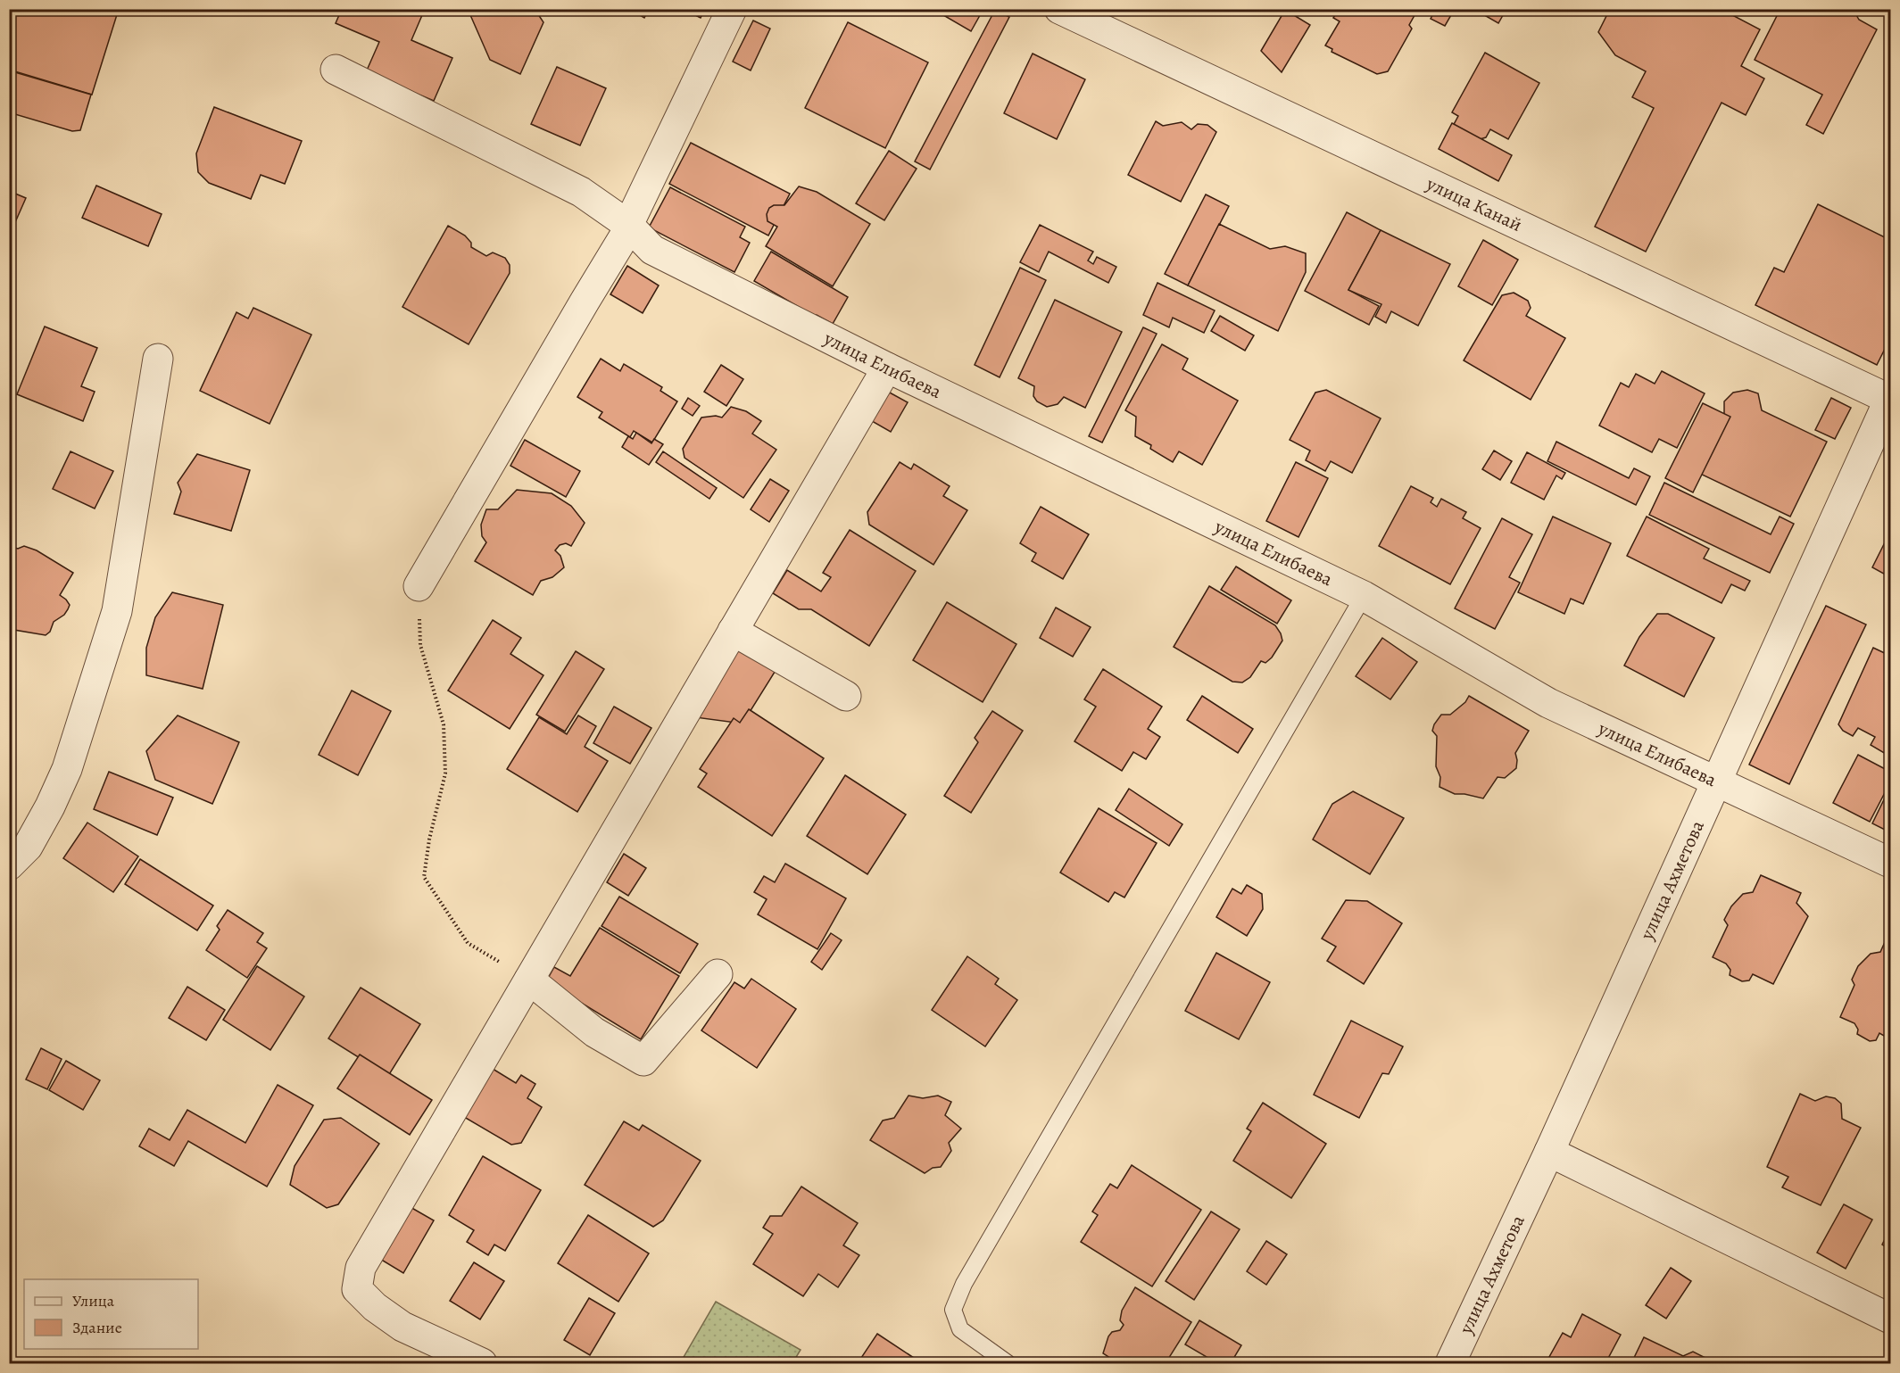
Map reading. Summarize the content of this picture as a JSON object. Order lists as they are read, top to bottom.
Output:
{
  "streets": {
    "street": ["улица Канай", "улица Елибаева", "улица Ахметова"]
  },
  "crossings": [
    ["улица Канай", "улица Ахметова"],
    ["улица Елибаева", "улица Ахметова"]
  ],
  "legend": ["Улица", "Здание"]
}
